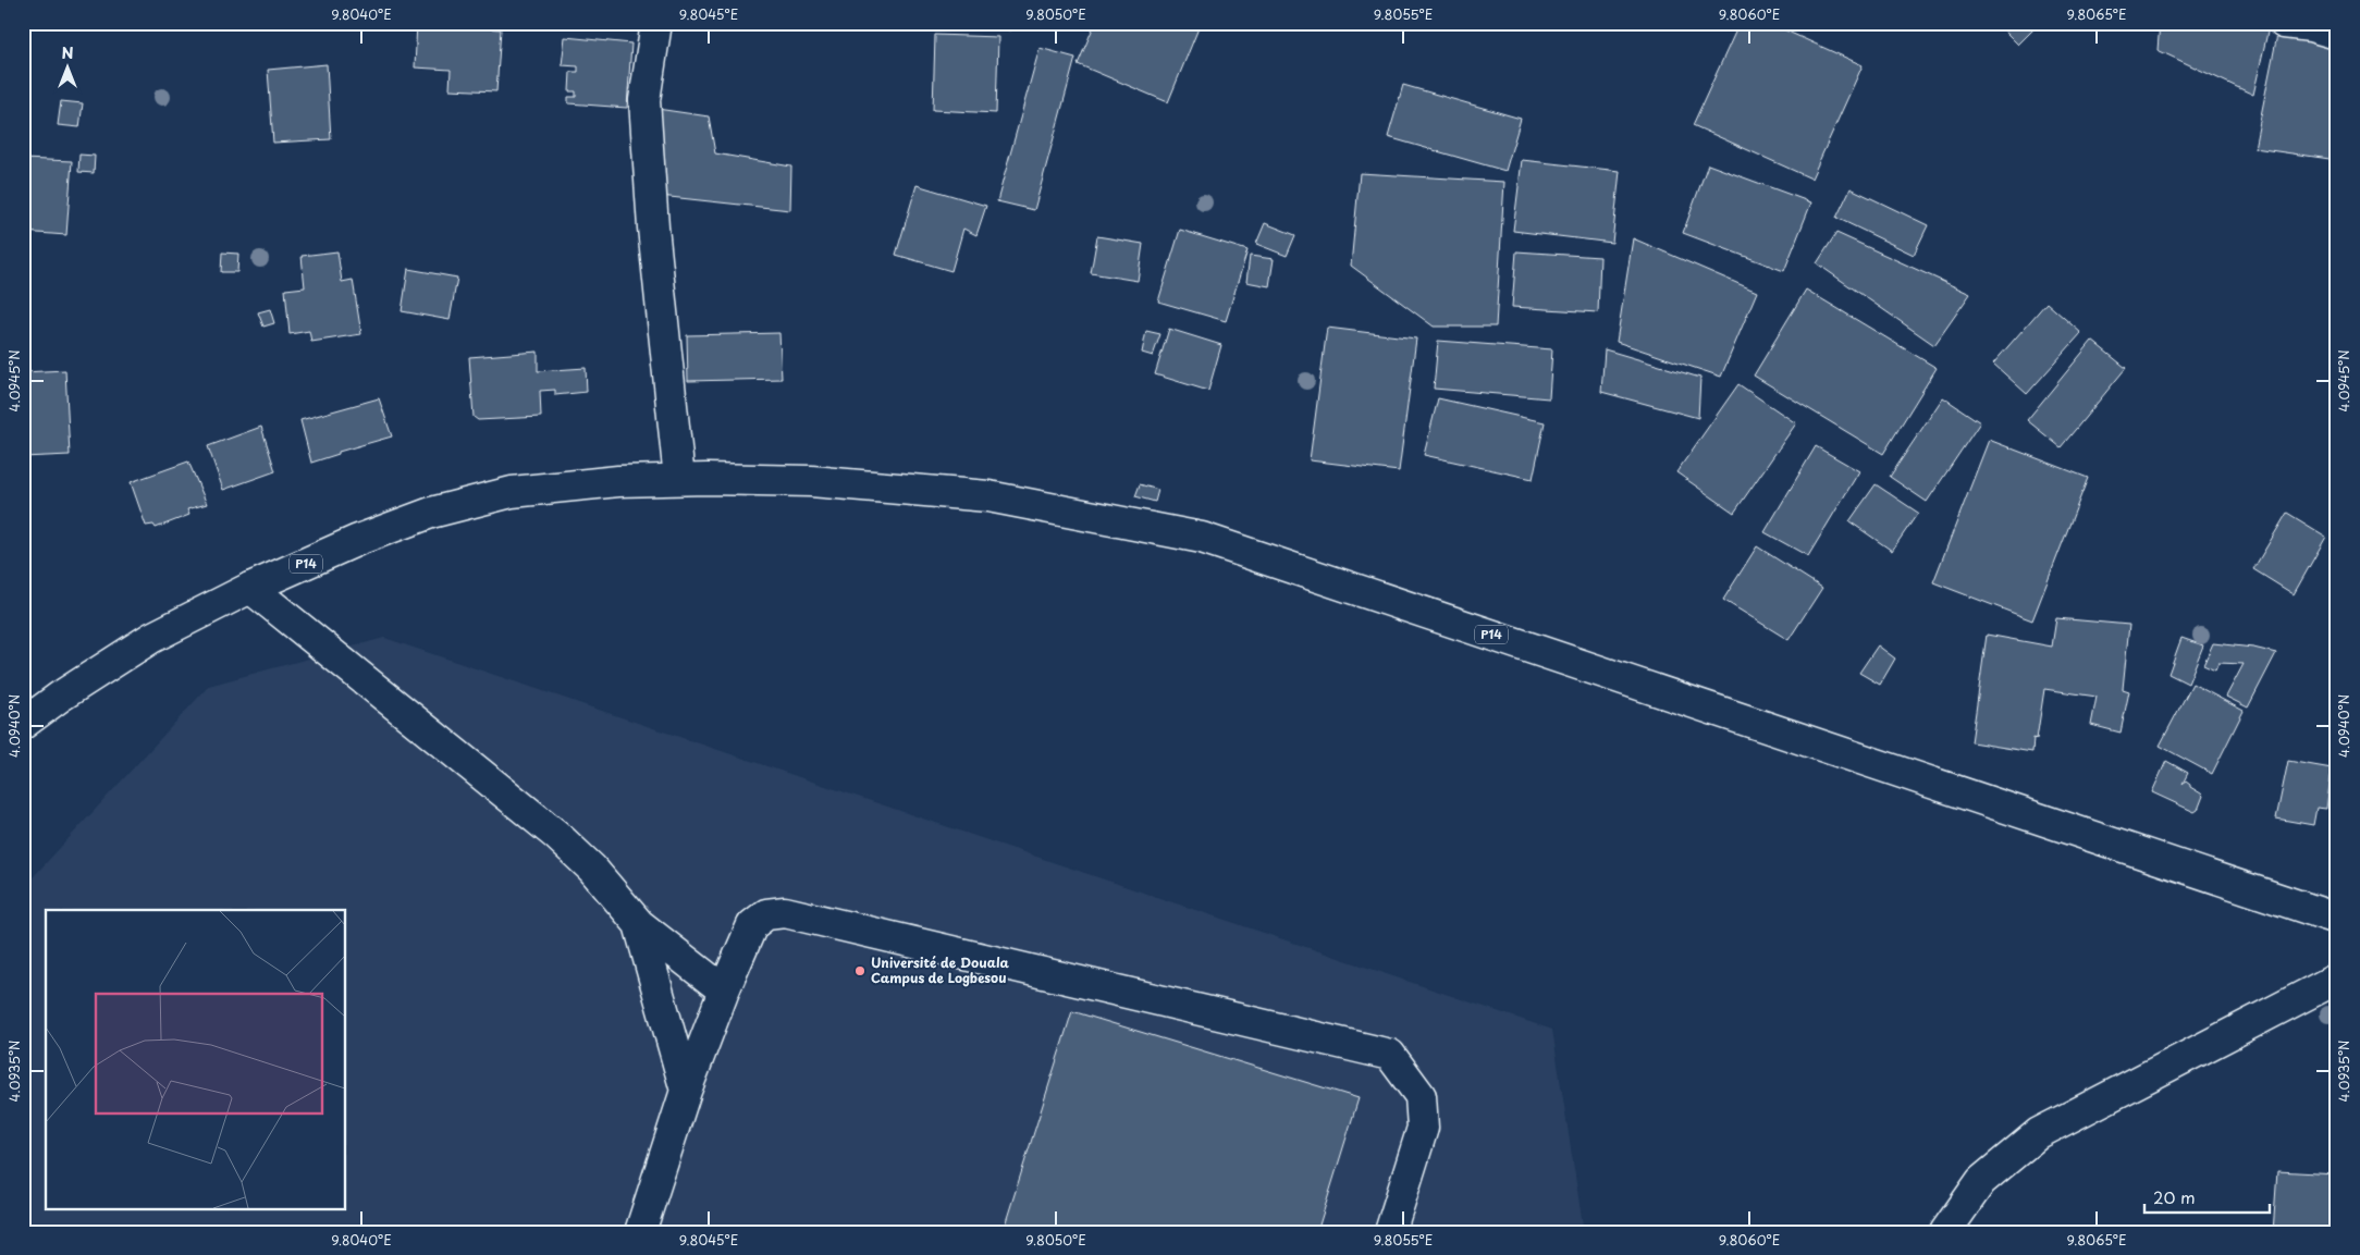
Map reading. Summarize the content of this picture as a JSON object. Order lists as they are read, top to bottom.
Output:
{
  "streets": {
    "main road": ["P14"]
  },
  "places": ["Université de Douala Campus de Logbesou"],
  "scale_bar": "20 m",
  "north": "top",
  "coordinates": [
    "9.8040°E",
    "9.8045°E",
    "9.8050°E",
    "9.8055°E",
    "9.8060°E",
    "9.8065°E",
    "4.0945°N",
    "4.0940°N",
    "4.0935°N"
  ]
}
